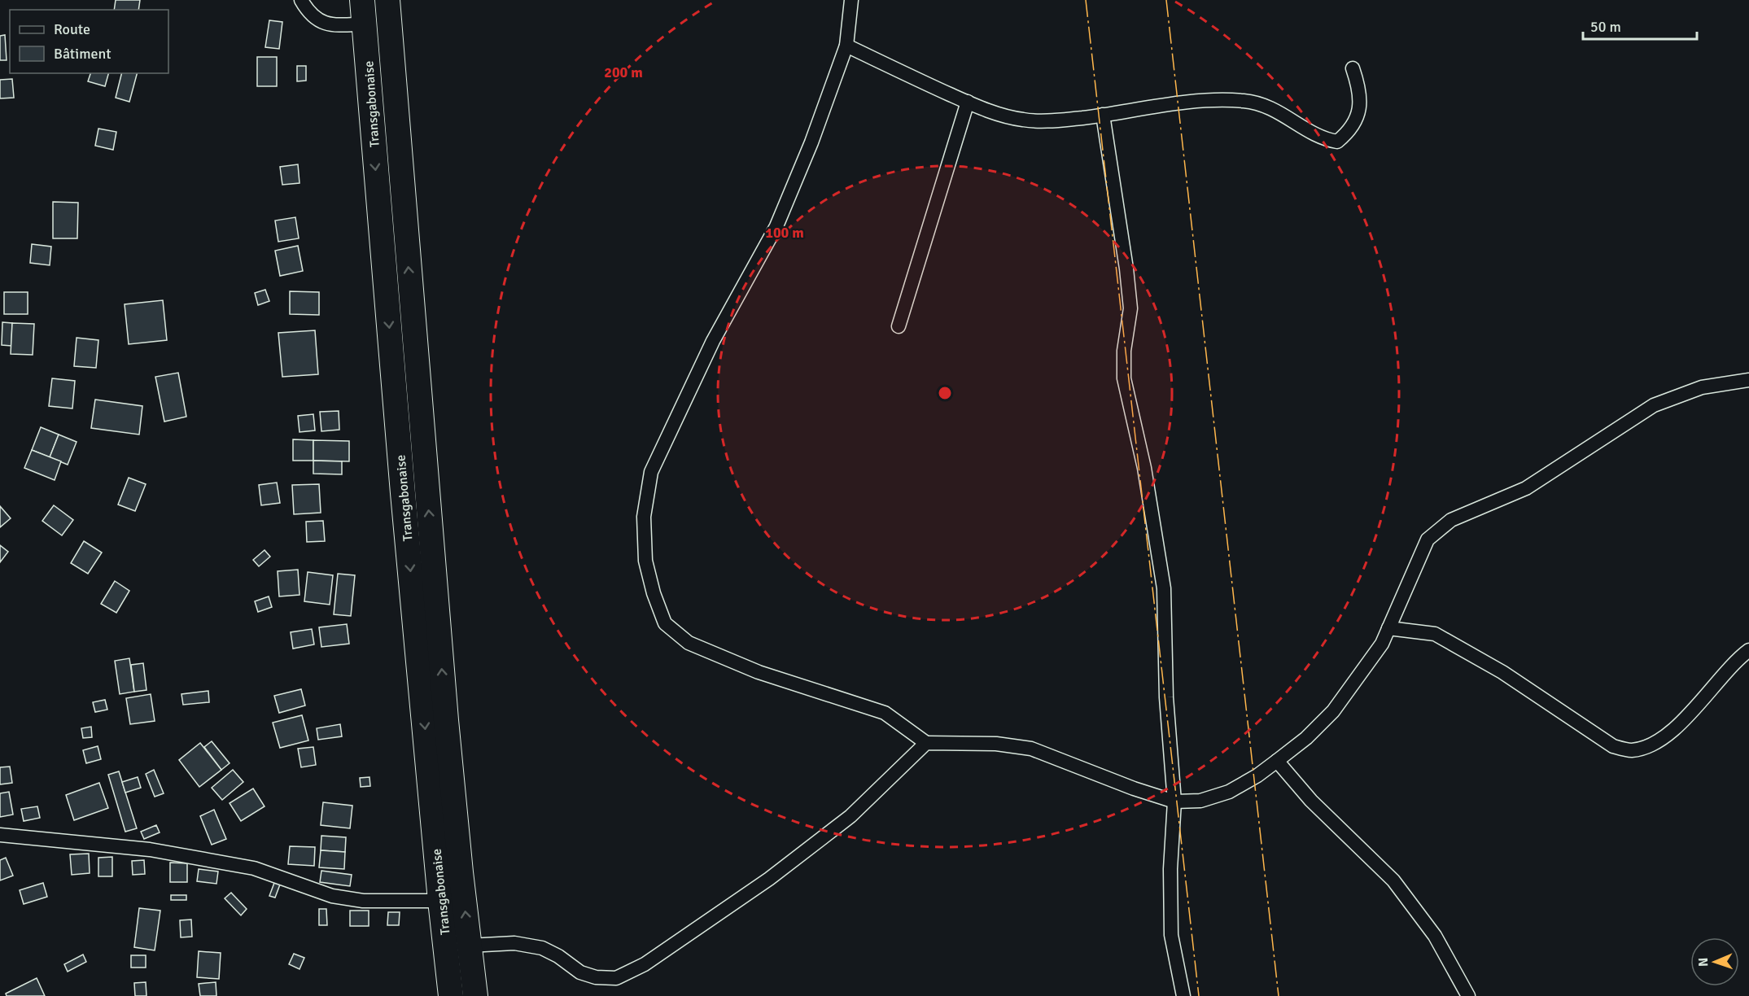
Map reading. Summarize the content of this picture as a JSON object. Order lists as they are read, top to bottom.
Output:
{
  "streets": {
    "highway": ["Transgabonaise"]
  },
  "legend": ["Route", "Bâtiment"],
  "scale_bar": "50 m",
  "north": "left",
  "rings": ["200 m", "100 m"]
}
